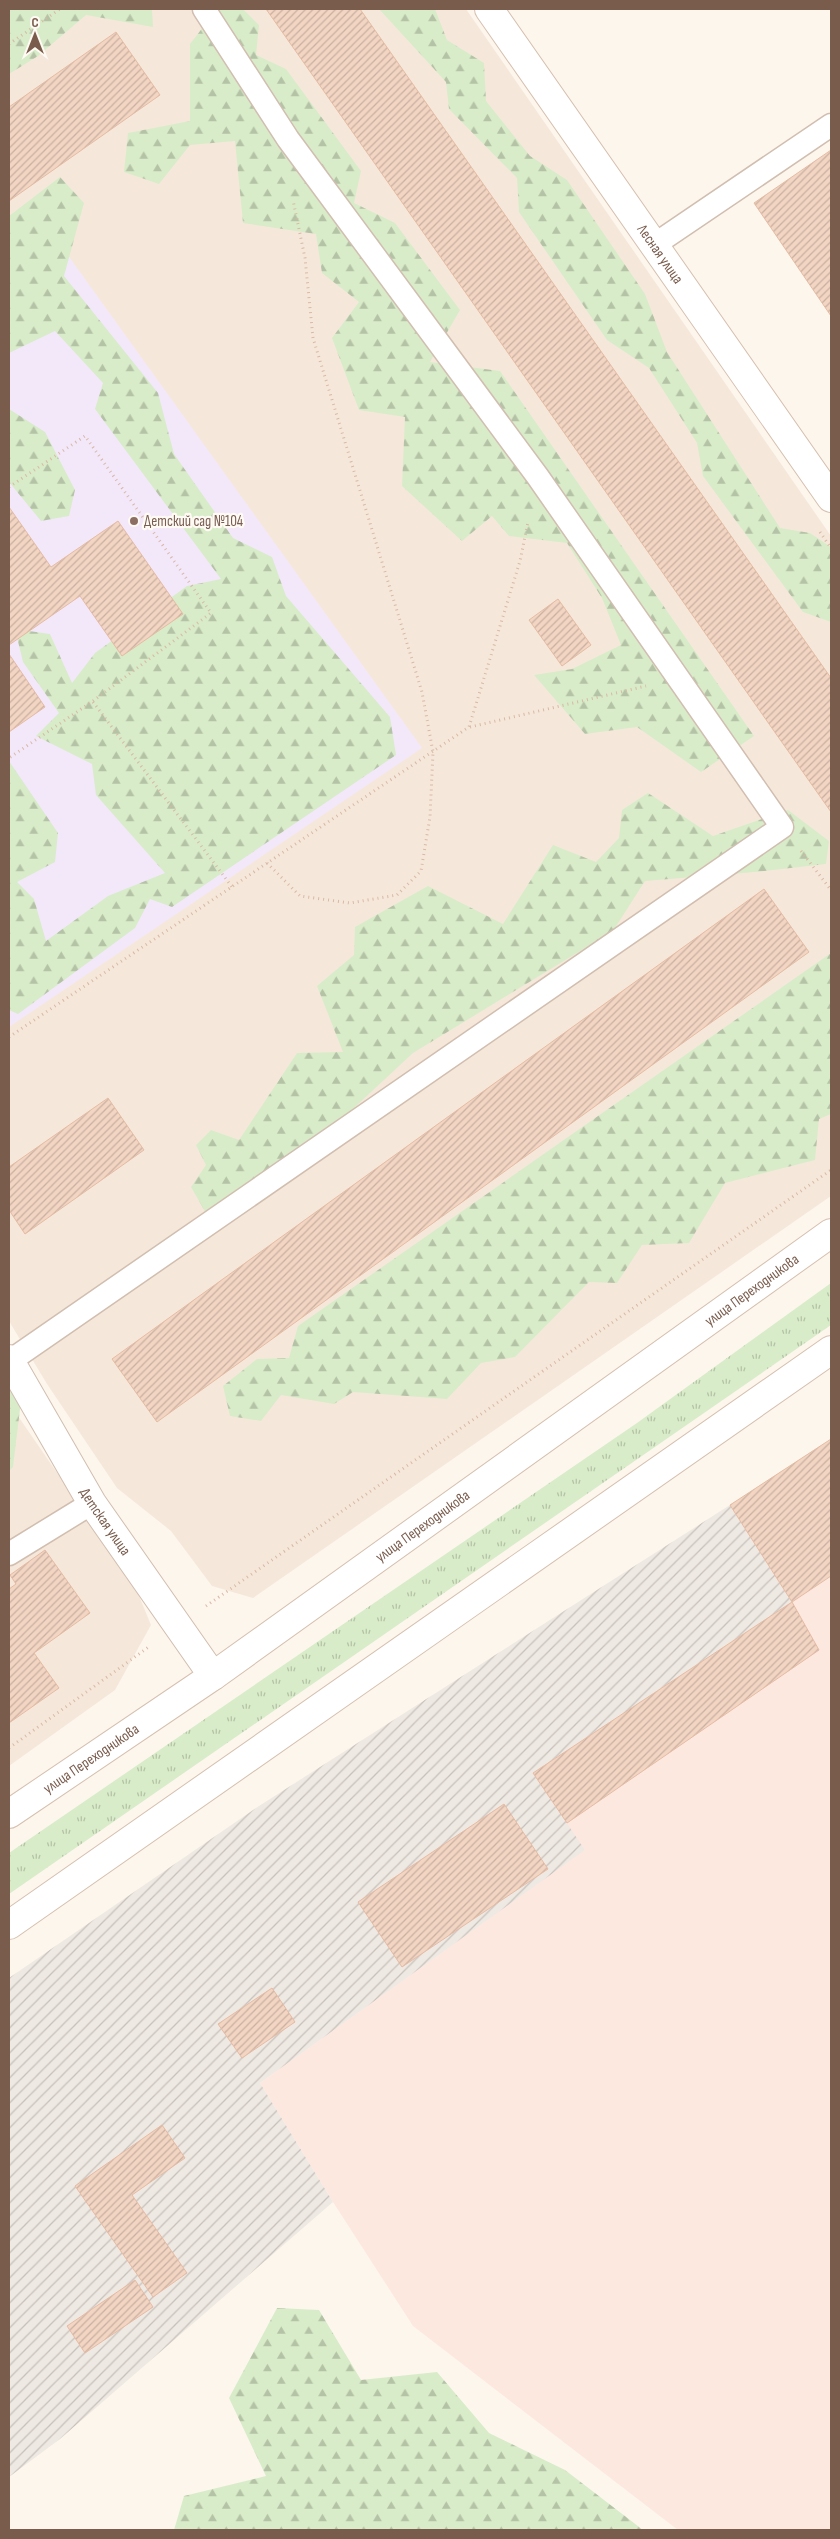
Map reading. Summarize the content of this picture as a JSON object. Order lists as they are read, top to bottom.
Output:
{
  "streets": {
    "main road": ["Лесная улица", "улица Переходникова", "Детская улица"]
  },
  "crossings": [
    ["улица Переходникова", "Детская улица"]
  ],
  "places": ["Детский сад №104"],
  "north": "top"
}
